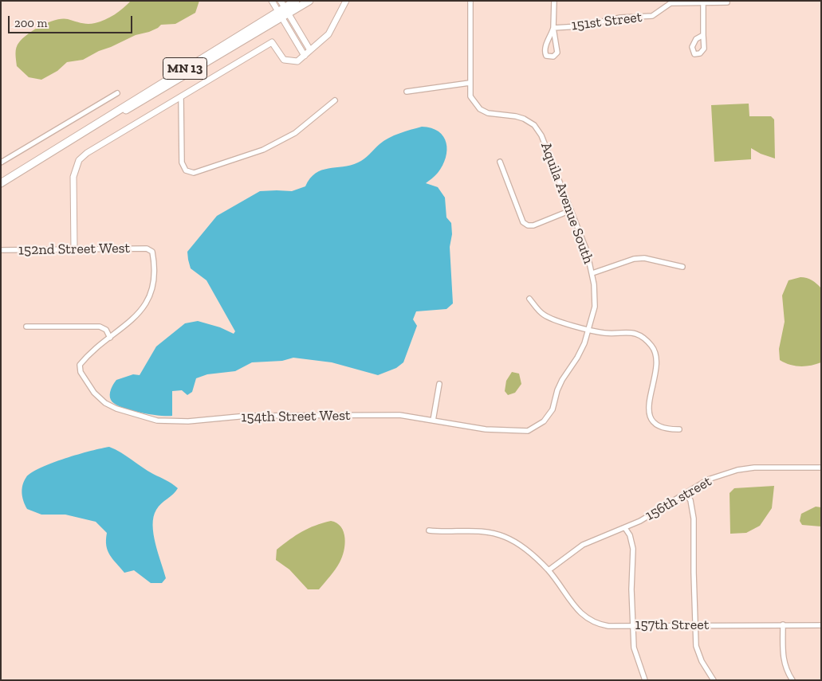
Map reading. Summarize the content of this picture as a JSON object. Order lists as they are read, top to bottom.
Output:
{
  "streets": {
    "main road": ["MN 13"],
    "street": [
      "151st Street",
      "Aquila Avenue South",
      "152nd Street West",
      "154th Street West",
      "156th street",
      "157th Street"
    ]
  },
  "crossings": [
    ["Aquila Avenue South", "154th Street West"],
    ["152nd Street West", "154th Street West"],
    ["156th street", "157th Street"]
  ],
  "scale_bar": "200 m"
}
